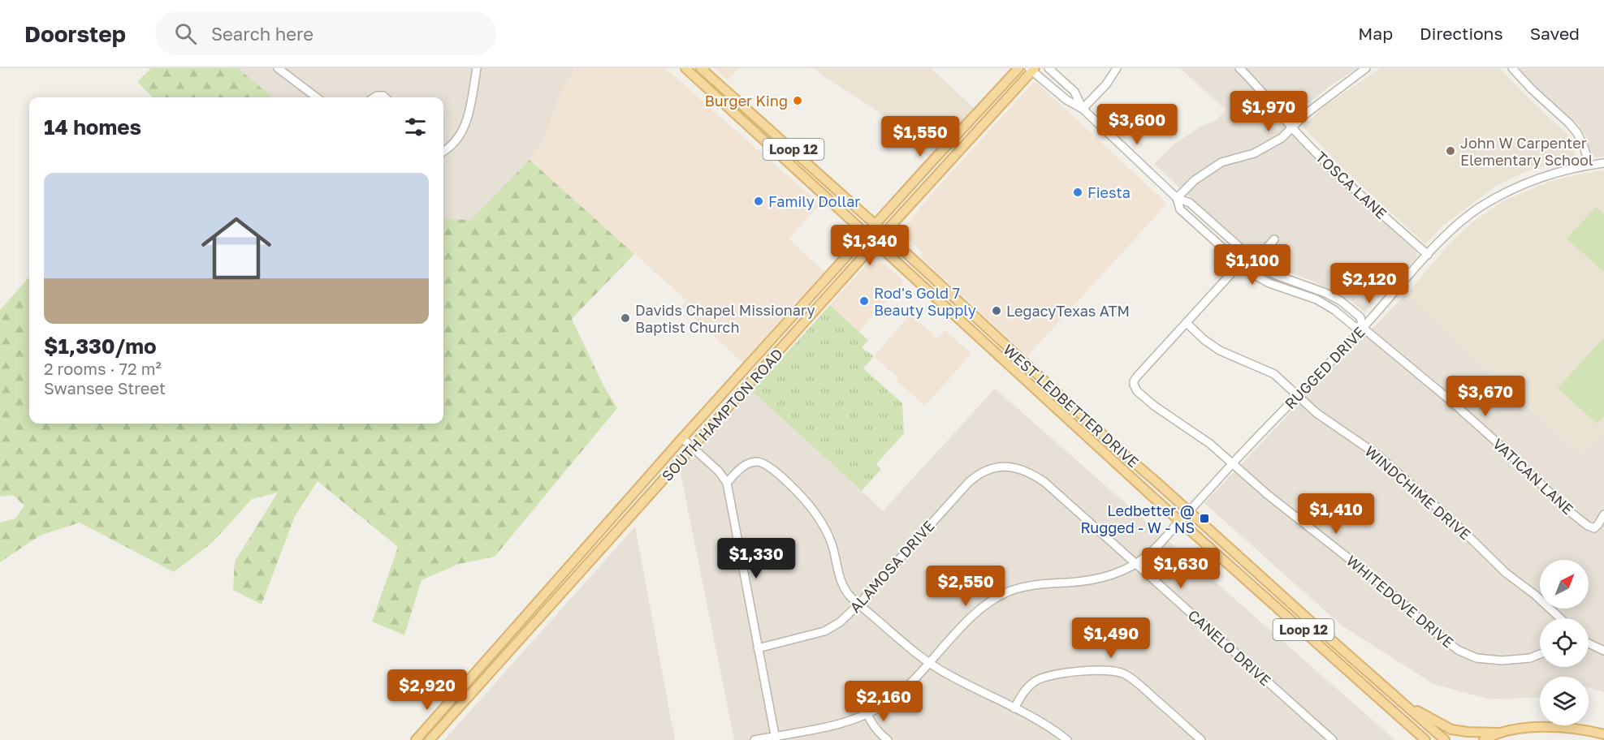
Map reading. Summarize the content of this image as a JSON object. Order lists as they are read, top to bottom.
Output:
{
  "streets": {
    "main road": ["Loop 12", "WEST LEDBETTER DRIVE", "SOUTH HAMPTON ROAD"],
    "street": [
      "TOSCA LANE",
      "RUGGED DRIVE",
      "VATICAN LANE",
      "WINDCHIME DRIVE",
      "ALAMOSA DRIVE",
      "WHITEDOVE DRIVE",
      "CANELO DRIVE"
    ]
  },
  "crossings": [
    ["TOSCA LANE", "RUGGED DRIVE"],
    ["RUGGED DRIVE", "WEST LEDBETTER DRIVE"],
    ["RUGGED DRIVE", "VATICAN LANE"],
    ["RUGGED DRIVE", "WINDCHIME DRIVE"],
    ["RUGGED DRIVE", "WHITEDOVE DRIVE"],
    ["RUGGED DRIVE", "CANELO DRIVE"],
    ["WEST LEDBETTER DRIVE", "SOUTH HAMPTON ROAD"],
    ["SOUTH HAMPTON ROAD", "VATICAN LANE"],
    ["WINDCHIME DRIVE", "WHITEDOVE DRIVE"],
    ["ALAMOSA DRIVE", "CANELO DRIVE"]
  ],
  "places": {
    "other": [
      "Burger King",
      "John W Carpenter Elementary School",
      "Fiesta",
      "Family Dollar",
      "Rod's Gold 7 Beauty Supply",
      "LegacyTexas ATM",
      "Davids Chapel Missionary Baptist Church"
    ],
    "transit": ["Ledbetter @ Rugged - W - NS"]
  },
  "north": "top right",
  "page": {
    "header": "Doorstep",
    "search": "Search here",
    "nav": ["Map", "Directions", "Saved"],
    "price": [
      "$1,970",
      "$3,600",
      "$1,550",
      "$1,340",
      "$1,100",
      "$2,120",
      "$3,670",
      "$1,410",
      "$1,330",
      "$1,630",
      "$2,550",
      "$1,490",
      "$2,920",
      "$2,160"
    ],
    "heading": "14 homes",
    "list": [
      {
        "name": "$1,330/mo",
        "note": "2 rooms · 72 m² · Swansee Street"
      }
    ]
  }
}
